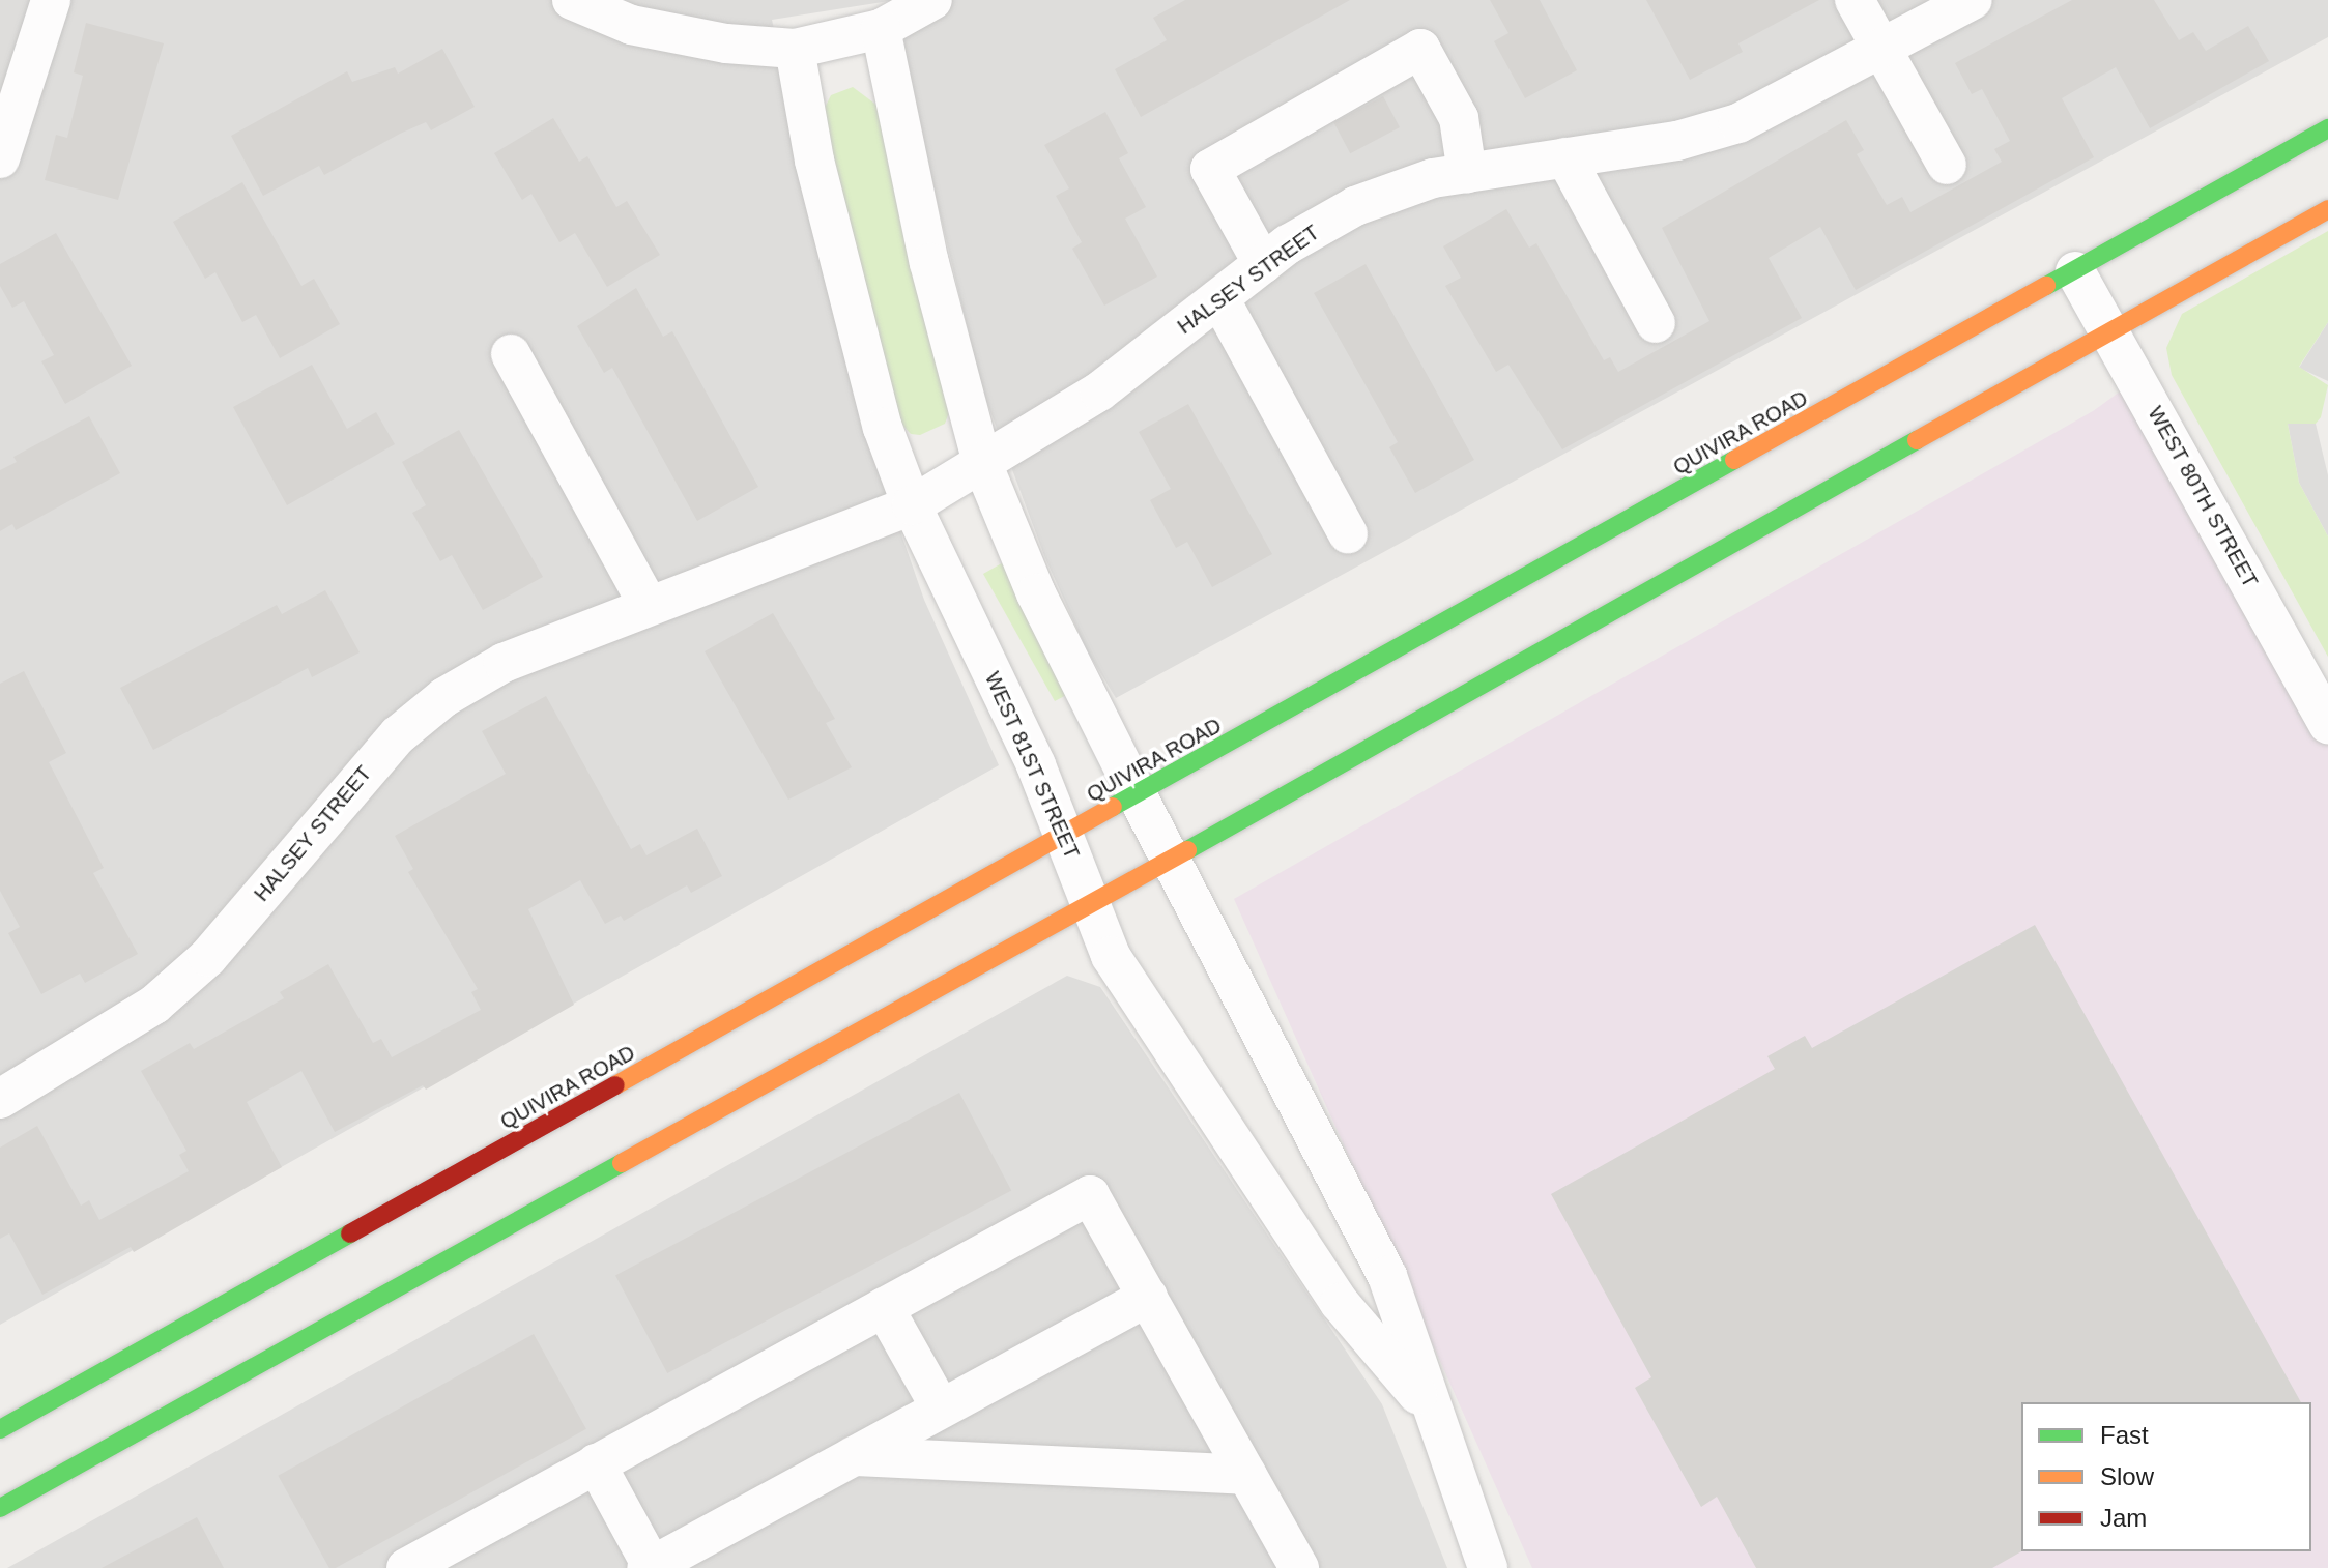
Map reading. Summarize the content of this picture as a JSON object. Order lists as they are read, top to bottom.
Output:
{
  "streets": {
    "main road": ["QUIVIRA ROAD"],
    "street": ["HALSEY STREET", "WEST 80TH STREET", "WEST 81ST STREET"]
  },
  "crossings": [
    ["HALSEY STREET", "WEST 81ST STREET"],
    ["QUIVIRA ROAD", "WEST 80TH STREET"],
    ["QUIVIRA ROAD", "WEST 81ST STREET"]
  ],
  "legend": ["Fast", "Slow", "Jam"]
}
